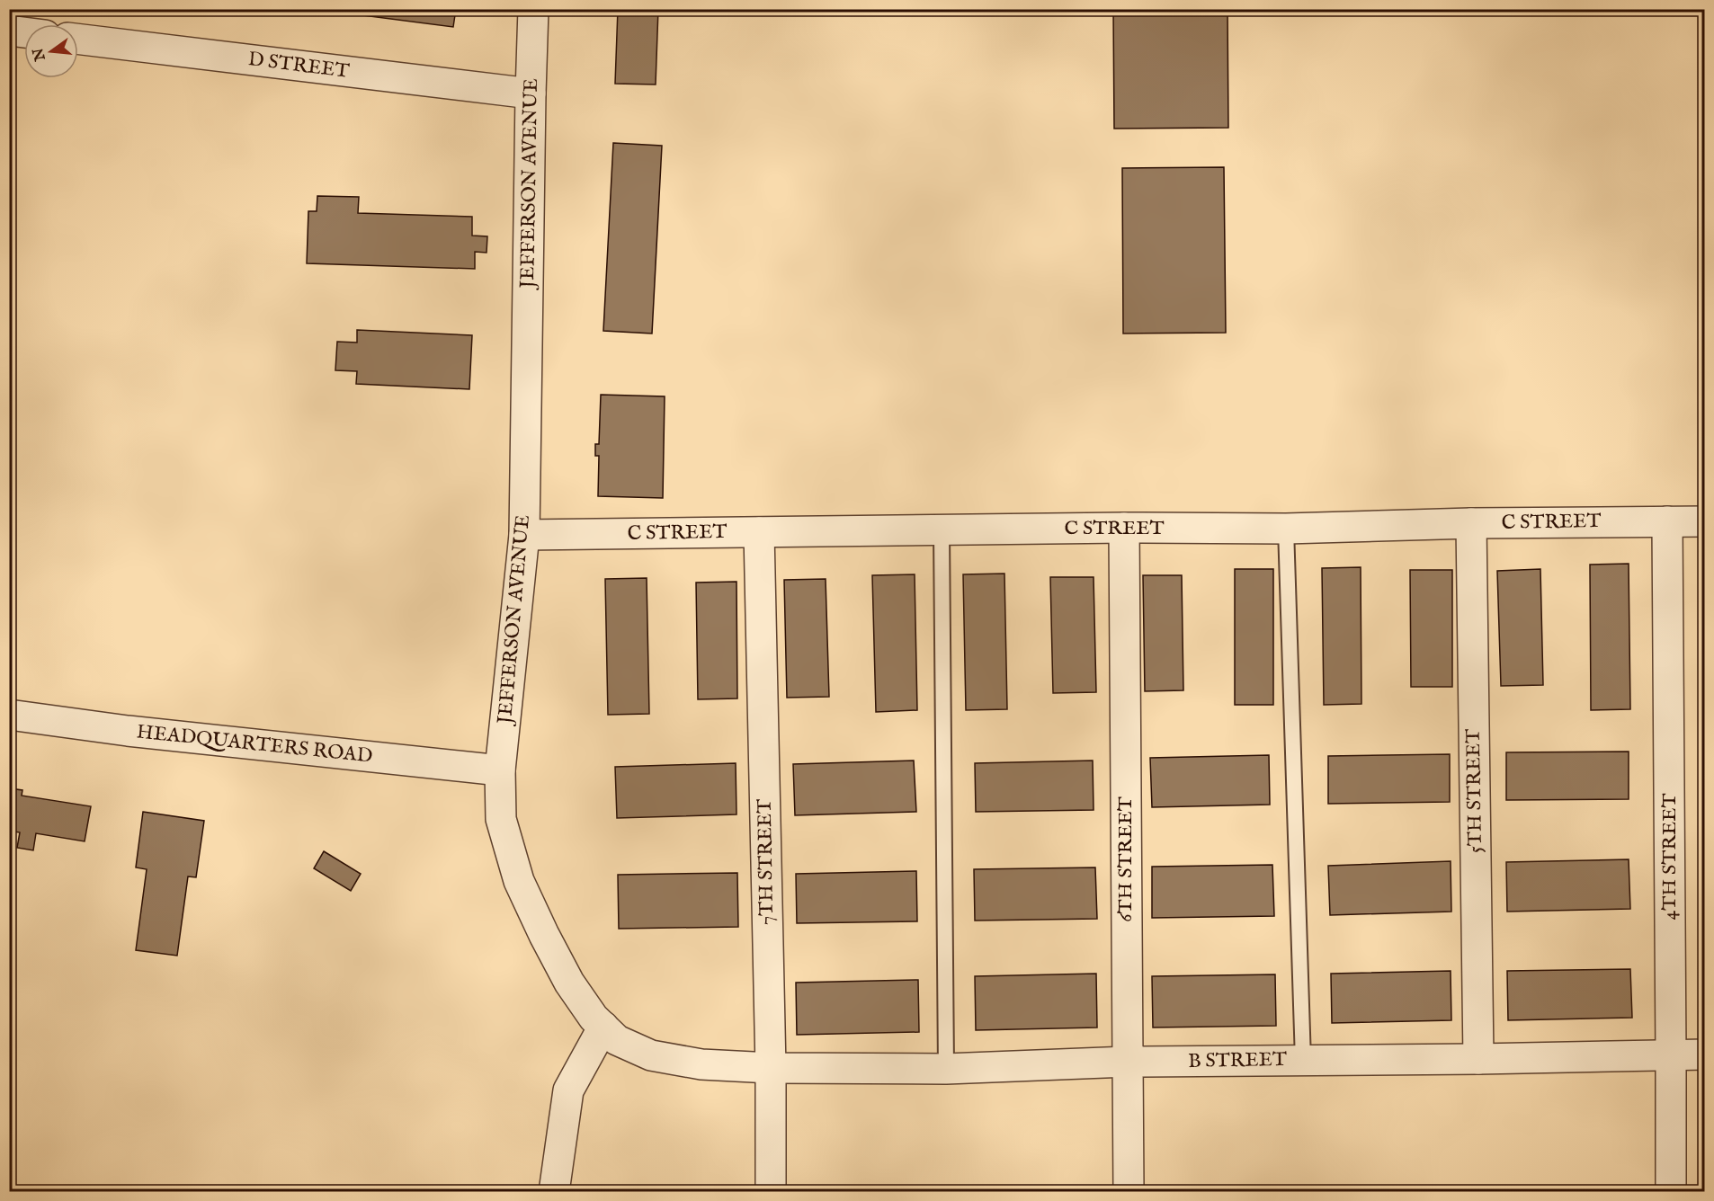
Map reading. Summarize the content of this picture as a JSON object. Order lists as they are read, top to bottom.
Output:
{
  "streets": {
    "street": [
      "D STREET",
      "JEFFERSON AVENUE",
      "C STREET",
      "HEADQUARTERS ROAD",
      "5TH STREET",
      "4TH STREET",
      "6TH STREET",
      "7TH STREET",
      "B STREET"
    ]
  },
  "crossings": [
    ["D STREET", "JEFFERSON AVENUE"],
    ["JEFFERSON AVENUE", "C STREET"],
    ["JEFFERSON AVENUE", "HEADQUARTERS ROAD"],
    ["JEFFERSON AVENUE", "7TH STREET"],
    ["JEFFERSON AVENUE", "B STREET"],
    ["C STREET", "5TH STREET"],
    ["C STREET", "4TH STREET"],
    ["C STREET", "6TH STREET"],
    ["C STREET", "7TH STREET"],
    ["5TH STREET", "B STREET"],
    ["4TH STREET", "B STREET"],
    ["6TH STREET", "B STREET"],
    ["7TH STREET", "B STREET"]
  ],
  "north": "left"
}
